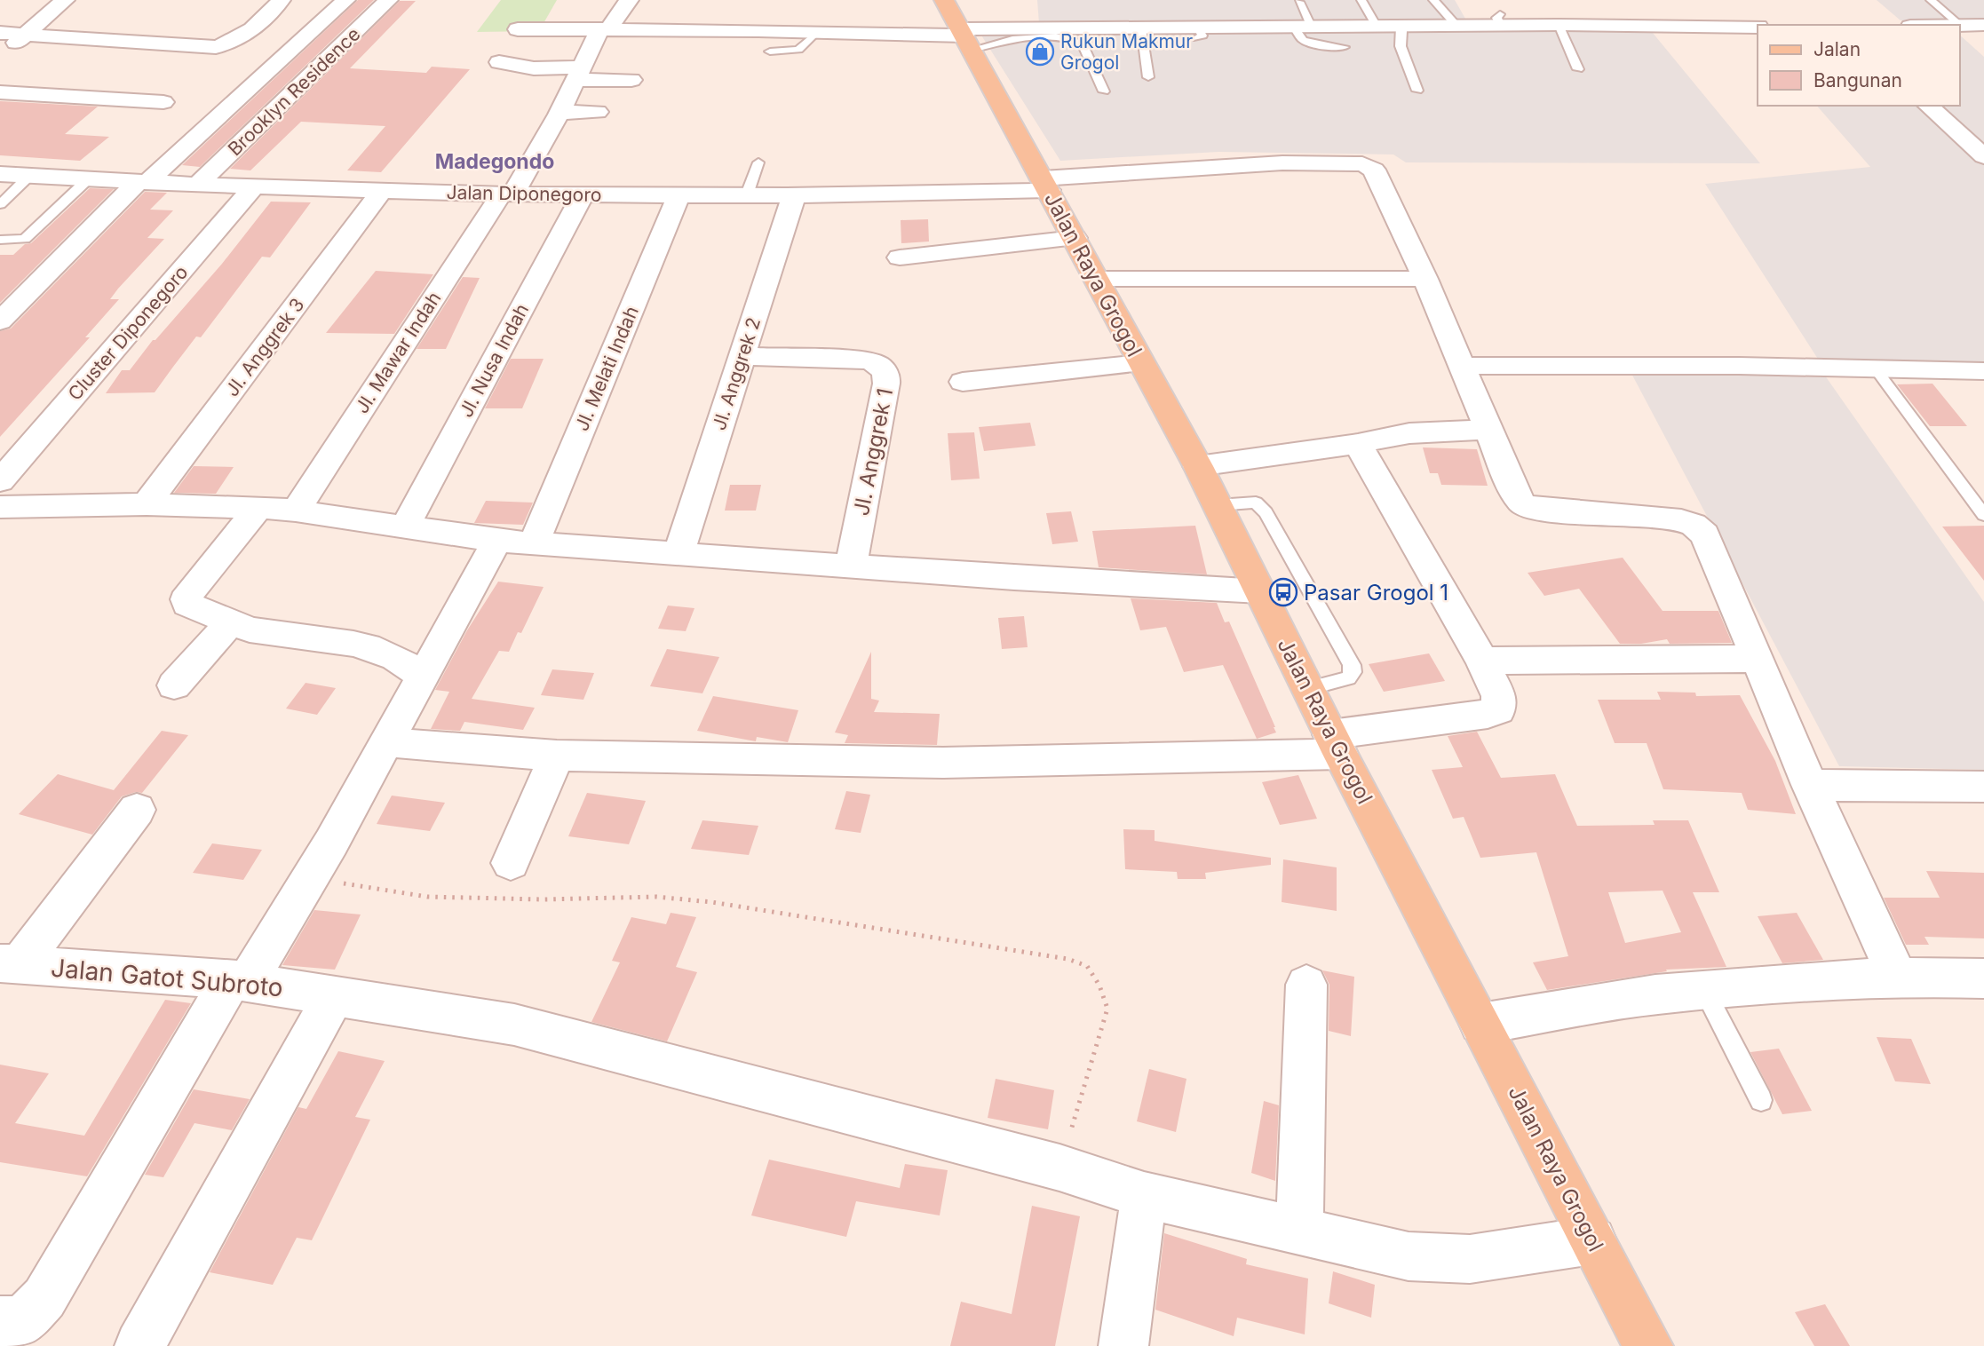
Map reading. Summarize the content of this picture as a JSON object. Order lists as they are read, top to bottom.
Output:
{
  "streets": {
    "main road": ["Jalan Raya Grogol"],
    "street": [
      "Brooklyn Residence",
      "Jalan Diponegoro",
      "Cluster Diponegoro",
      "Jl. Anggrek 3",
      "Jl. Mawar Indah",
      "Jl. Nusa Indah",
      "Jl. Melati Indah",
      "Jl. Anggrek 2",
      "Jl. Anggrek 1",
      "Jalan Gatot Subroto"
    ]
  },
  "crossings": [
    ["Brooklyn Residence", "Jalan Diponegoro"],
    ["Jalan Diponegoro", "Jalan Raya Grogol"],
    ["Jalan Diponegoro", "Cluster Diponegoro"],
    ["Jalan Diponegoro", "Jl. Anggrek 3"],
    ["Jalan Diponegoro", "Jl. Mawar Indah"],
    ["Jalan Diponegoro", "Jl. Nusa Indah"],
    ["Jalan Diponegoro", "Jl. Melati Indah"],
    ["Jalan Diponegoro", "Jl. Anggrek 2"],
    ["Jalan Raya Grogol", "Jalan Gatot Subroto"],
    ["Jl. Anggrek 2", "Jl. Anggrek 1"]
  ],
  "districts": ["Madegondo"],
  "places": {
    "shop": ["Rukun Makmur Grogol"],
    "bus stop": ["Pasar Grogol 1"]
  },
  "legend": ["Jalan", "Bangunan"]
}
